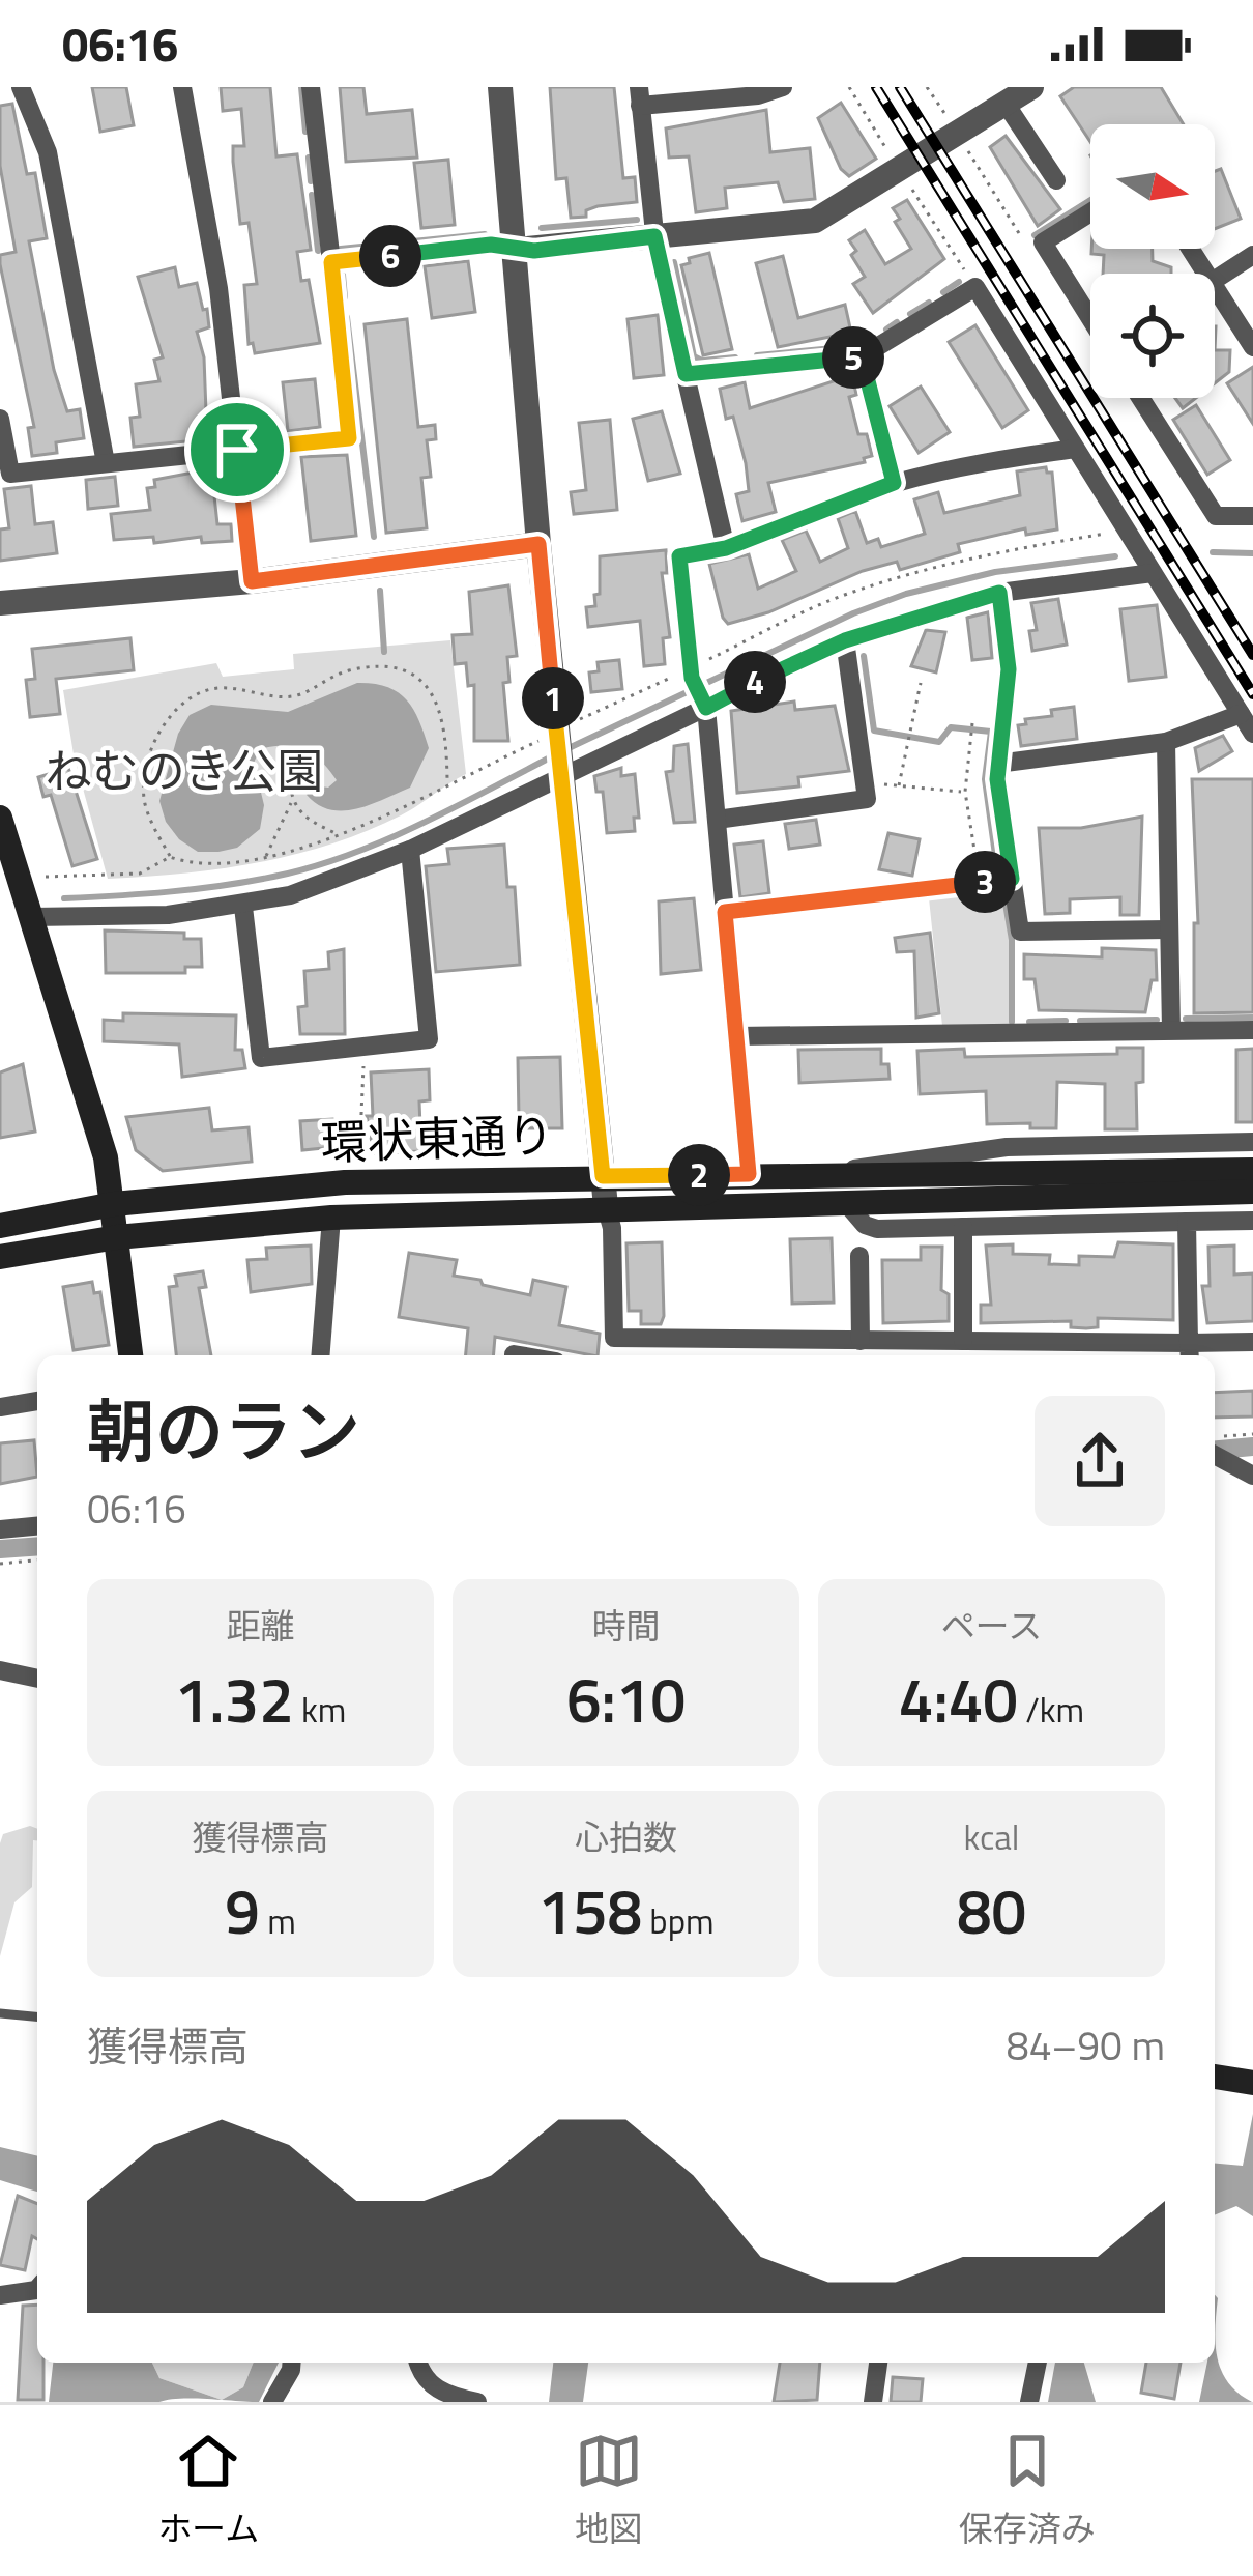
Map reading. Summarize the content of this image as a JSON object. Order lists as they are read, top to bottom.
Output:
{
  "streets": {
    "main road": ["環状東通り"]
  },
  "parks": ["ねむのき公園"],
  "north": "right",
  "page": {
    "status": "06:16",
    "pins": [
      "6",
      "5",
      "4",
      "1",
      "3",
      "2"
    ],
    "heading": ["朝のラン", "06:16"],
    "stats": [
      ["距離", "1.32 km"],
      ["時間", "6:10"],
      ["ペース", "4:40 /km"],
      ["獲得標高", "9 m"],
      ["心拍数", "158 bpm"],
      ["kcal", "80"]
    ],
    "chart": ["獲得標高", "84–90 m"],
    "tabs": ["ホーム", "地図", "保存済み"]
  }
}
